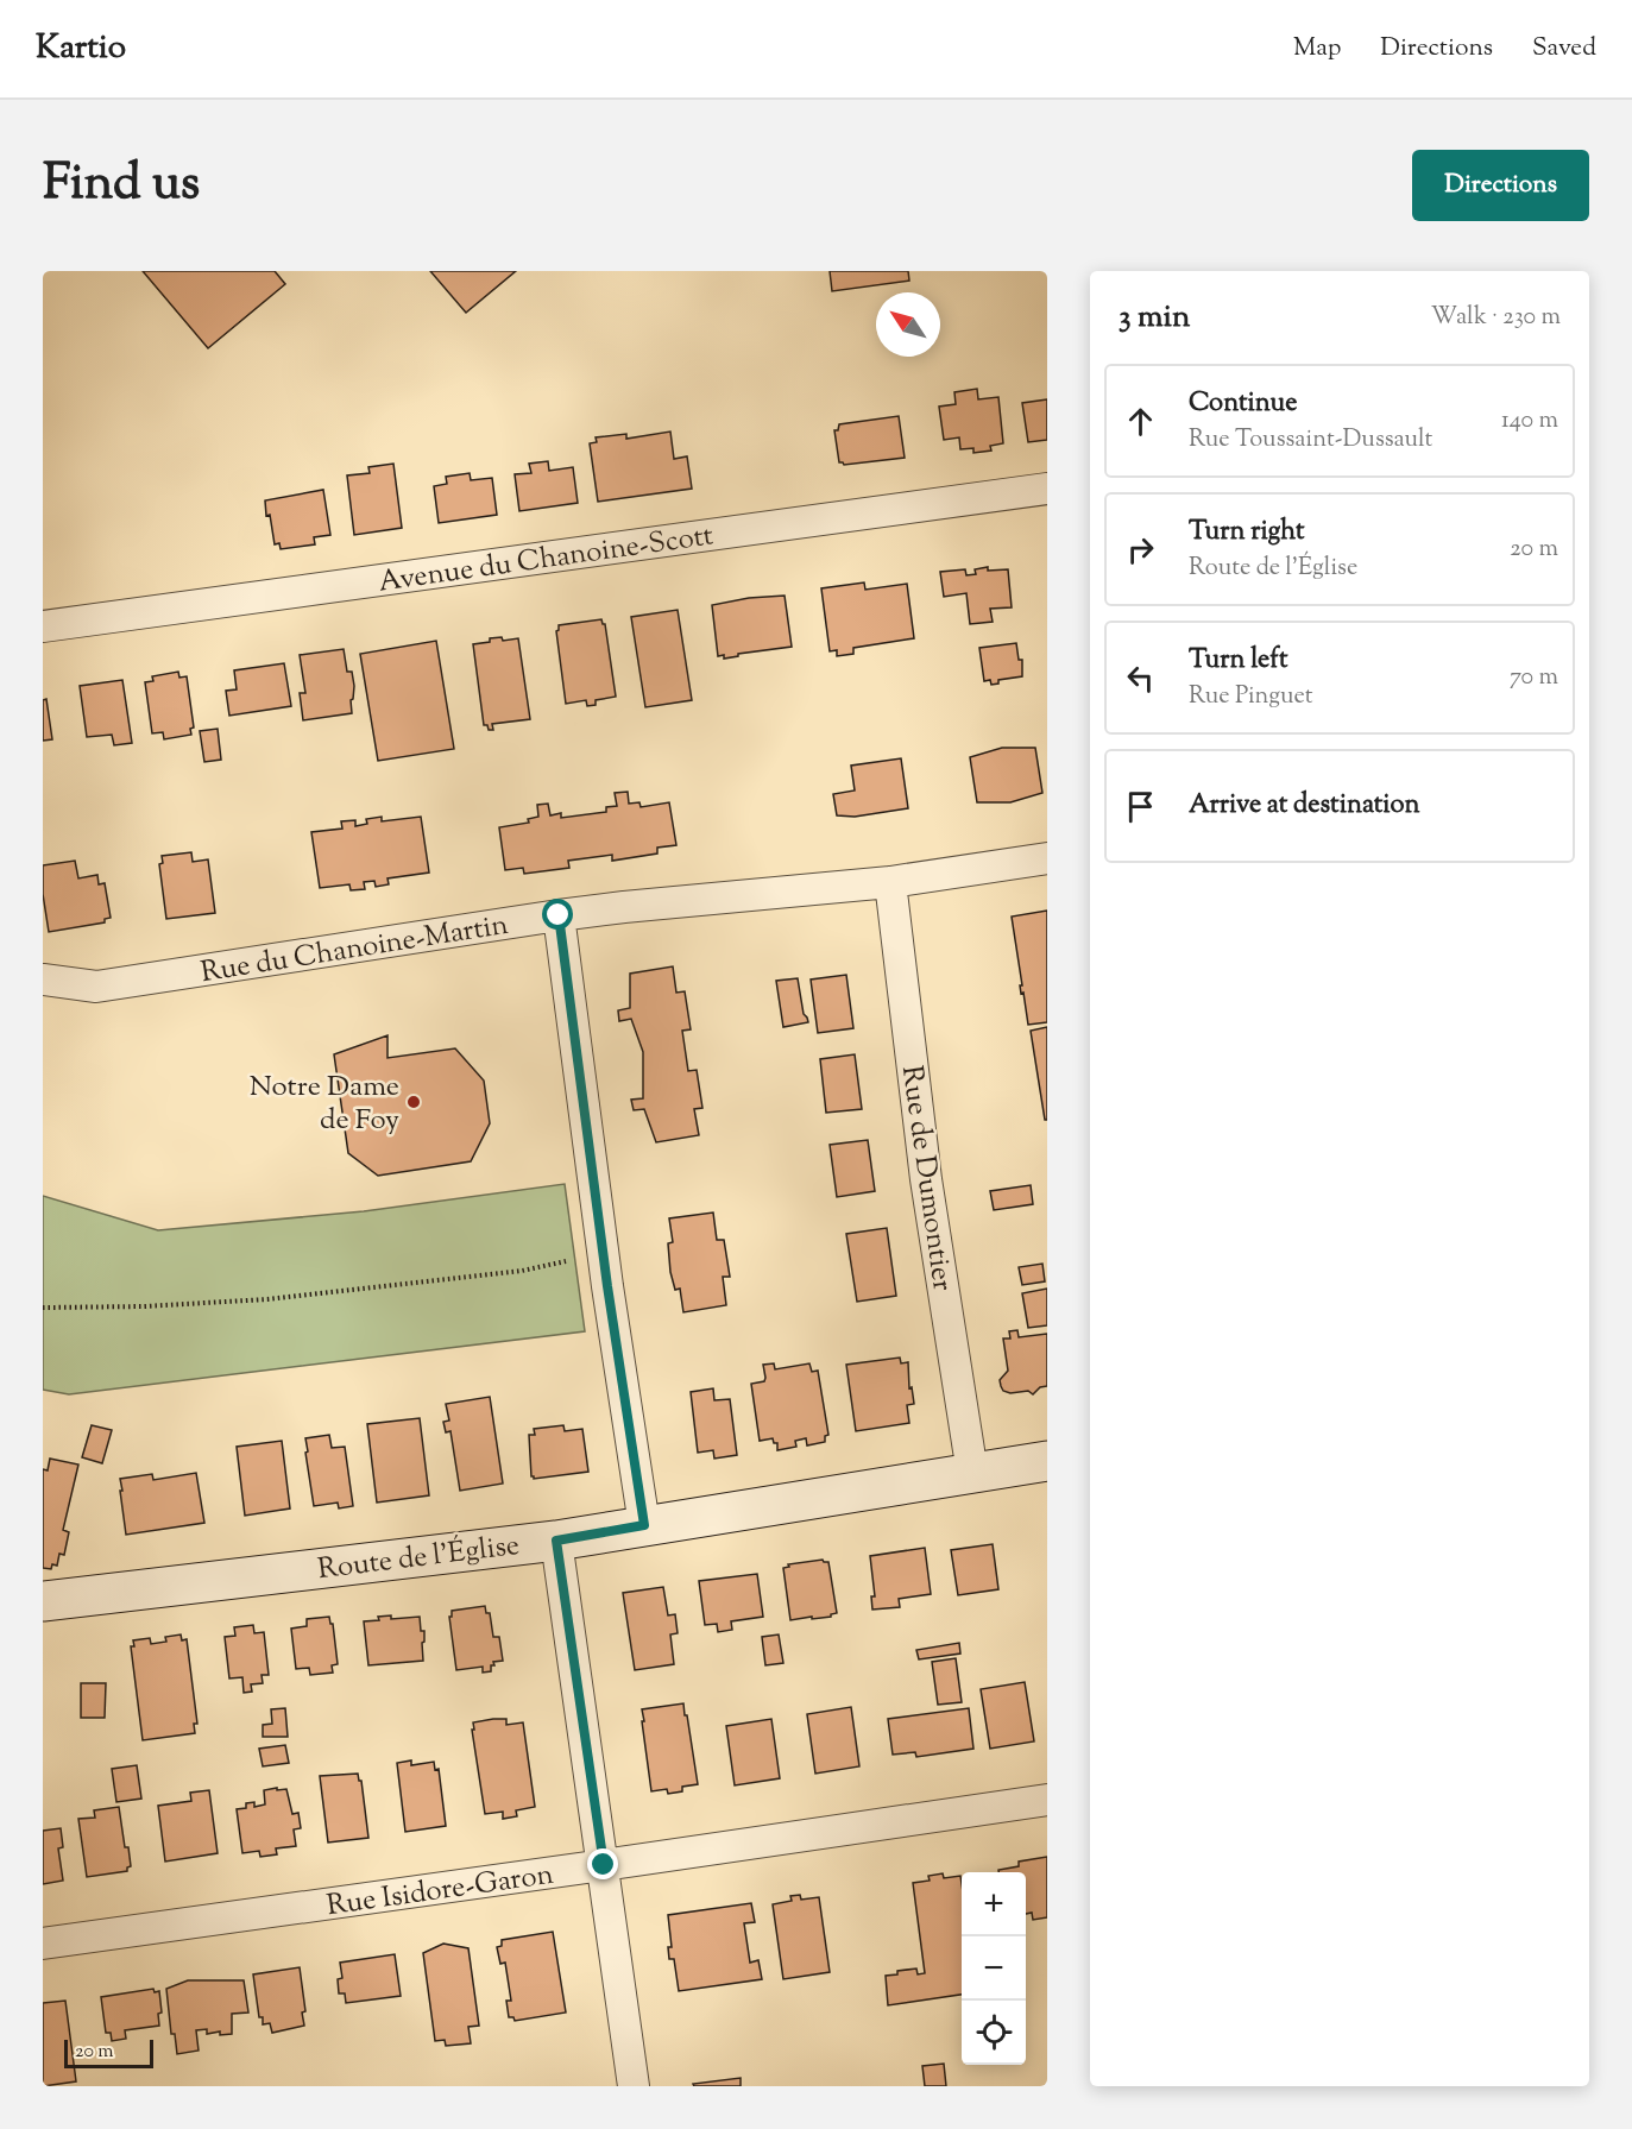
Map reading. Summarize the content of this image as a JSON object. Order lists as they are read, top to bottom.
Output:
{
  "streets": {
    "main road": ["Route de l'Église"],
    "street": [
      "Avenue du Chanoine-Scott",
      "Rue du Chanoine-Martin",
      "Rue de Dumontier",
      "Rue Isidore-Garon"
    ]
  },
  "crossings": [
    ["Rue du Chanoine-Martin", "Rue de Dumontier"],
    ["Rue de Dumontier", "Route de l'Église"]
  ],
  "places": ["Notre Dame de Foy"],
  "scale_bar": "20 m",
  "north": "top left",
  "page": {
    "header": "Kartio",
    "nav": ["Map", "Directions", "Saved"],
    "title": "Find us",
    "buttons": "Directions",
    "heading": ["3 min", "Walk · 230 m"],
    "list": [
      ["Continue", "Rue Toussaint-Dussault", "140 m"],
      ["Turn right", "Route de l'Église", "20 m"],
      ["Turn left", "Rue Pinguet", "70 m"],
      "Arrive at destination"
    ],
    "map_buttons": ["+", "−"],
    "scale": "20 m"
  }
}
